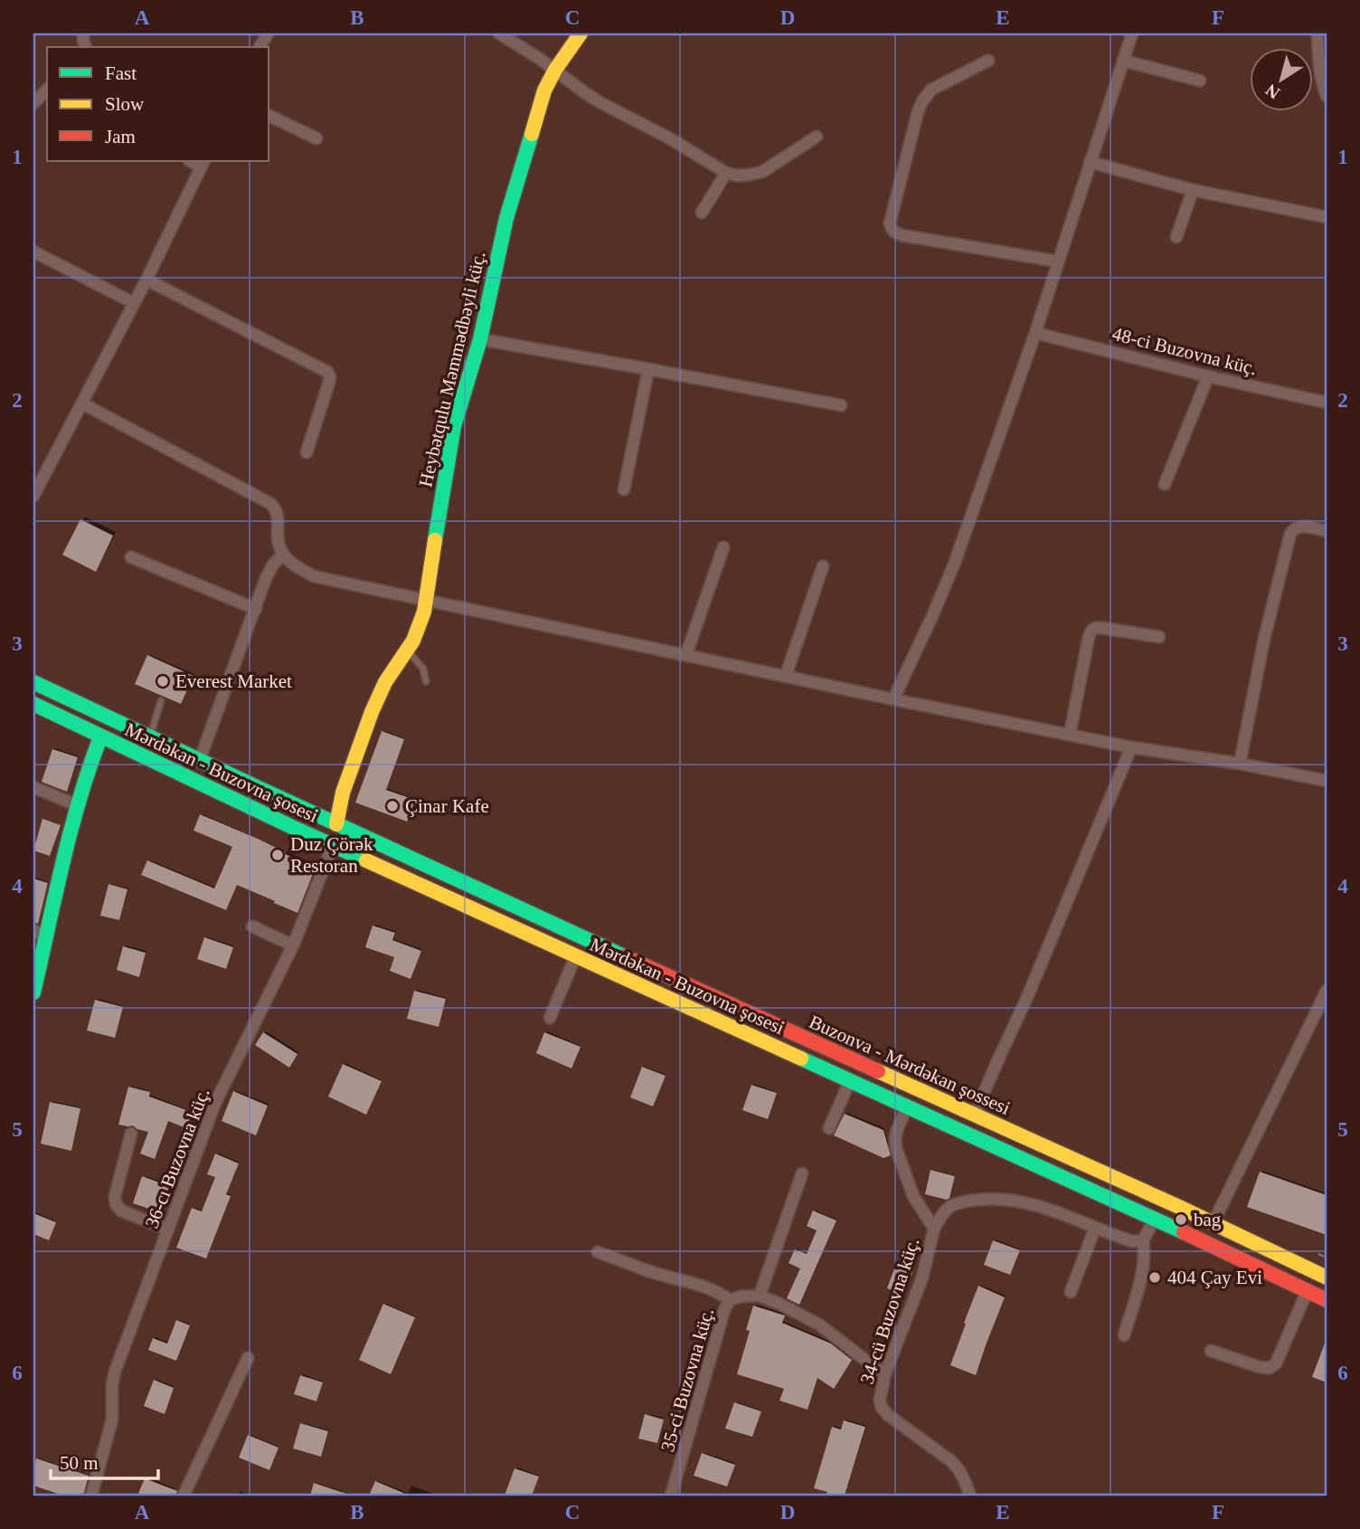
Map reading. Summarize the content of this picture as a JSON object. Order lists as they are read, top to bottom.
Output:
{
  "streets": {
    "main road": ["Heybətqulu Məmmədbəyli küç.", "Mərdəkan - Buzovna şosesi", "Buzonva - Mərdəkan şossesi"],
    "street": [
      "48-ci Buzovna küç.",
      "36-cı Buzovna küç.",
      "34-cü Buzovna küç.",
      "35-ci Buzovna küç."
    ]
  },
  "crossings": [
    ["Heybətqulu Məmmədbəyli küç.", "Mərdəkan - Buzovna şosesi"],
    ["Heybətqulu Məmmədbəyli küç.", "36-cı Buzovna küç."],
    ["Mərdəkan - Buzovna şosesi", "Buzonva - Mərdəkan şossesi"],
    ["Mərdəkan - Buzovna şosesi", "36-cı Buzovna küç."],
    ["Mərdəkan - Buzovna şosesi", "34-cü Buzovna küç."]
  ],
  "places": [
    "Everest Market",
    "Çinar Kafe",
    "Duz Çörək Restoran",
    "bag",
    "404 Çay Evi"
  ],
  "legend": ["Fast", "Slow", "Jam"],
  "scale_bar": "50 m",
  "north": "bottom left",
  "grid": {
    "columns": [
      "A",
      "B",
      "C",
      "D",
      "E",
      "F"
    ],
    "rows": [
      "1",
      "2",
      "3",
      "4",
      "5",
      "6"
    ]
  }
}
